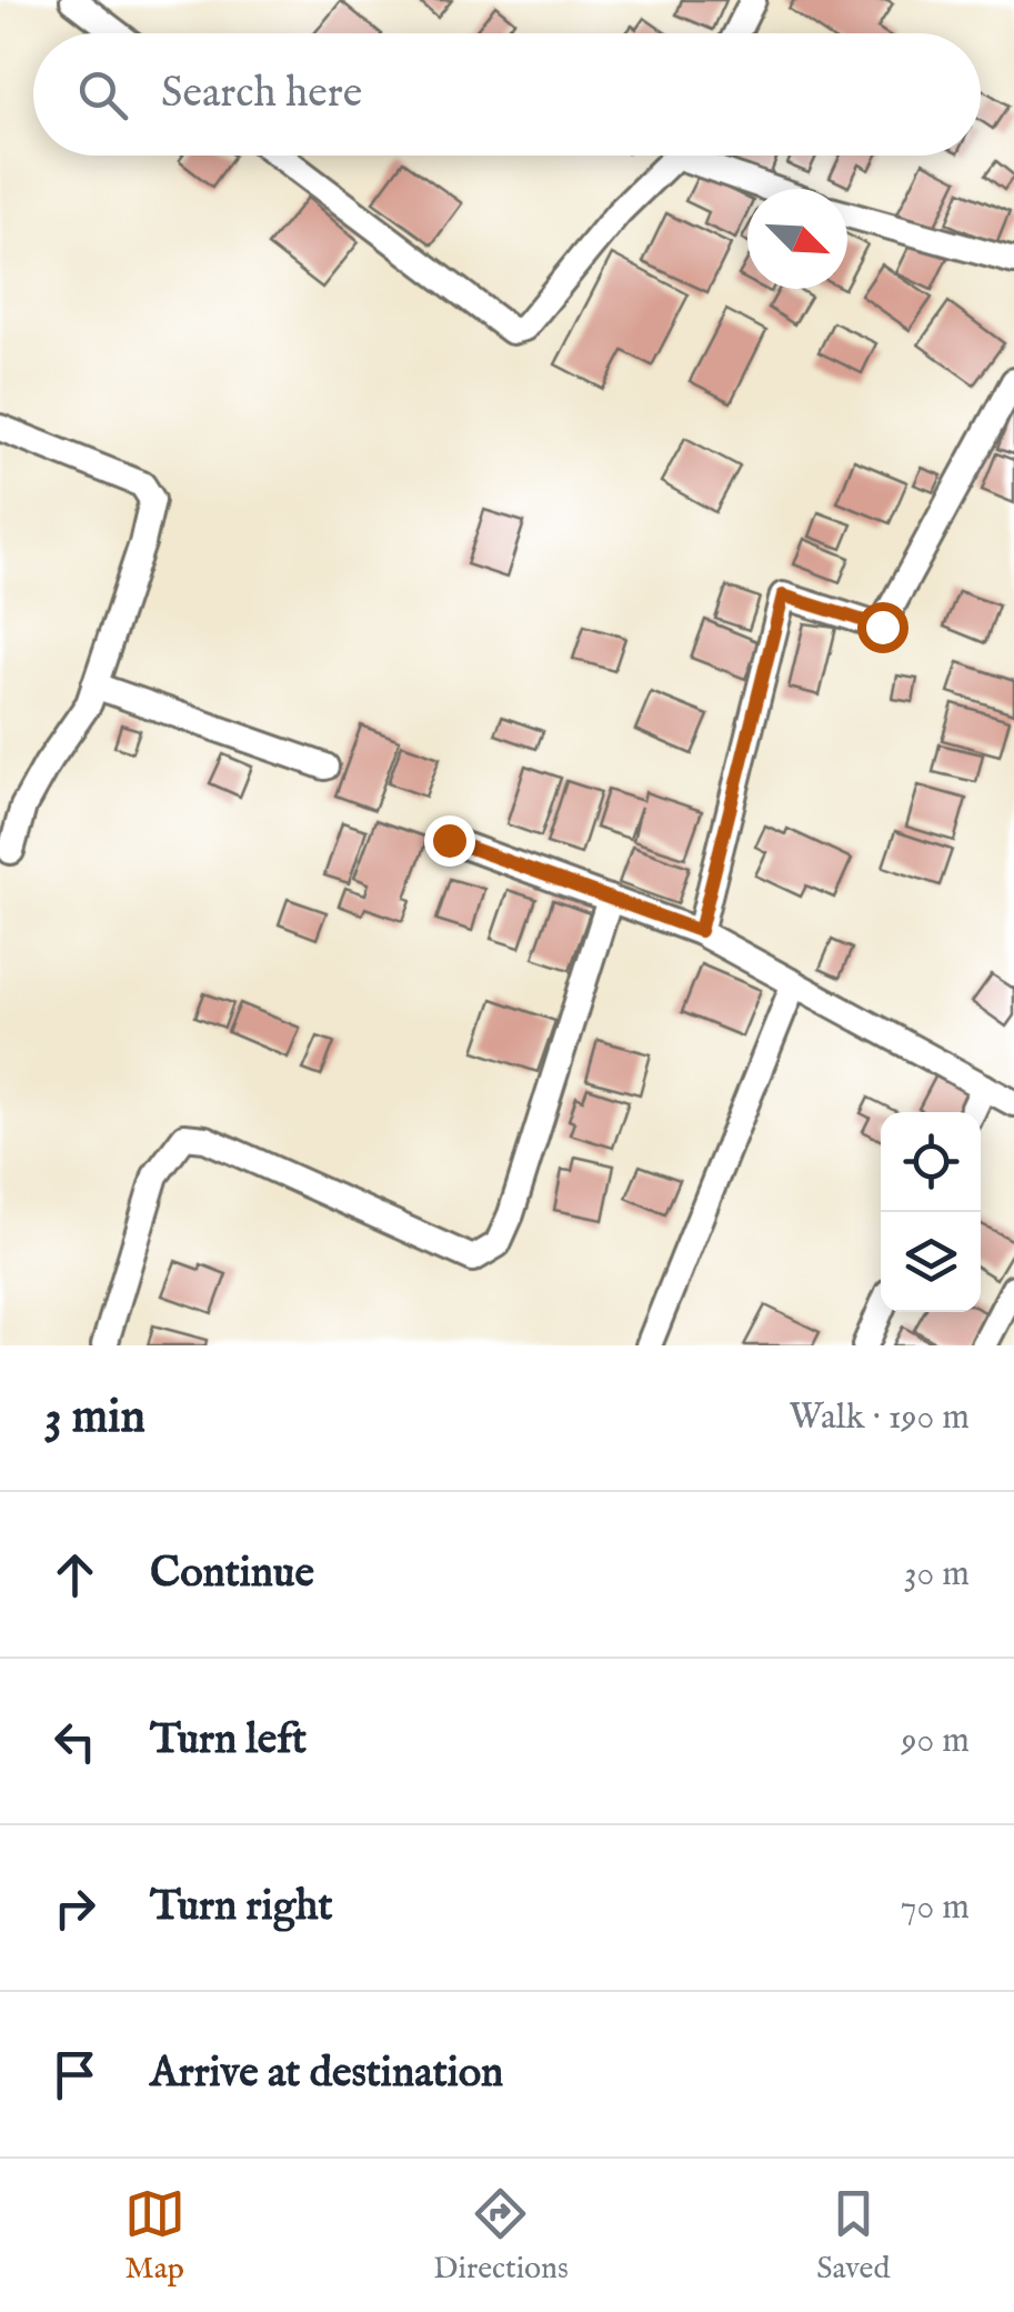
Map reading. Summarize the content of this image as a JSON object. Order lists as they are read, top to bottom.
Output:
{
  "north": "bottom right",
  "page": {
    "search": "Search here",
    "heading": ["3 min", "Walk · 190 m"],
    "list": [
      ["Continue", "30 m"],
      ["Turn left", "90 m"],
      ["Turn right", "70 m"],
      "Arrive at destination"
    ],
    "nav": ["Map", "Directions", "Saved"]
  }
}
